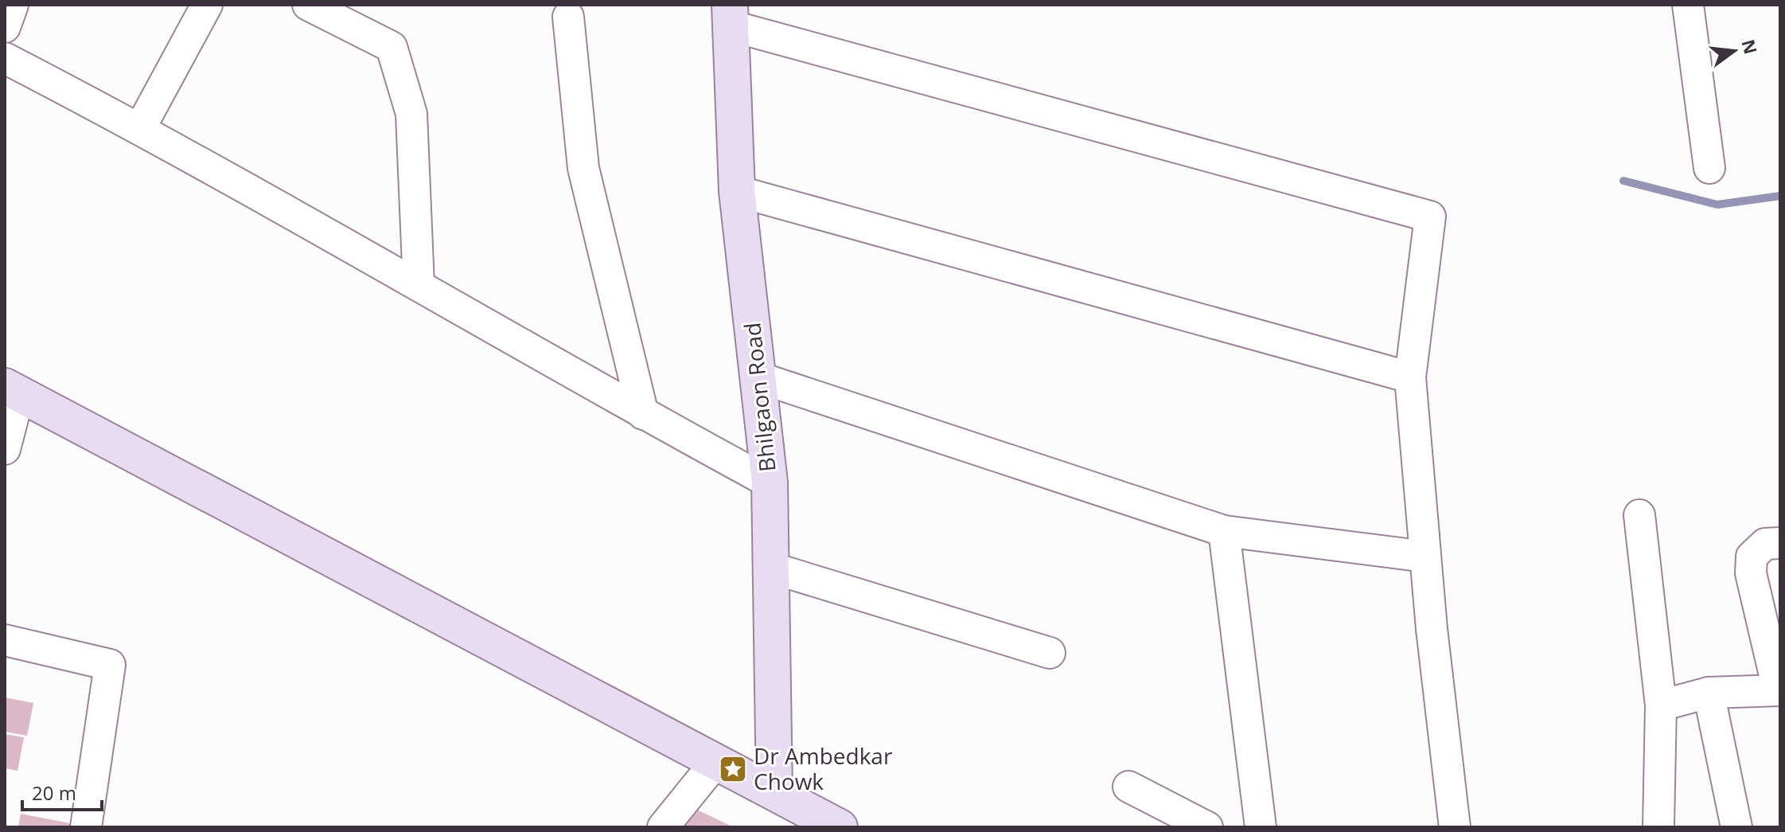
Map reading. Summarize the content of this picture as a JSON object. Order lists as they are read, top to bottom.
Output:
{
  "streets": {
    "street": ["Bhilgaon Road"]
  },
  "places": {
    "place": ["Dr Ambedkar Chowk"]
  },
  "scale_bar": "20 m",
  "north": "right"
}
